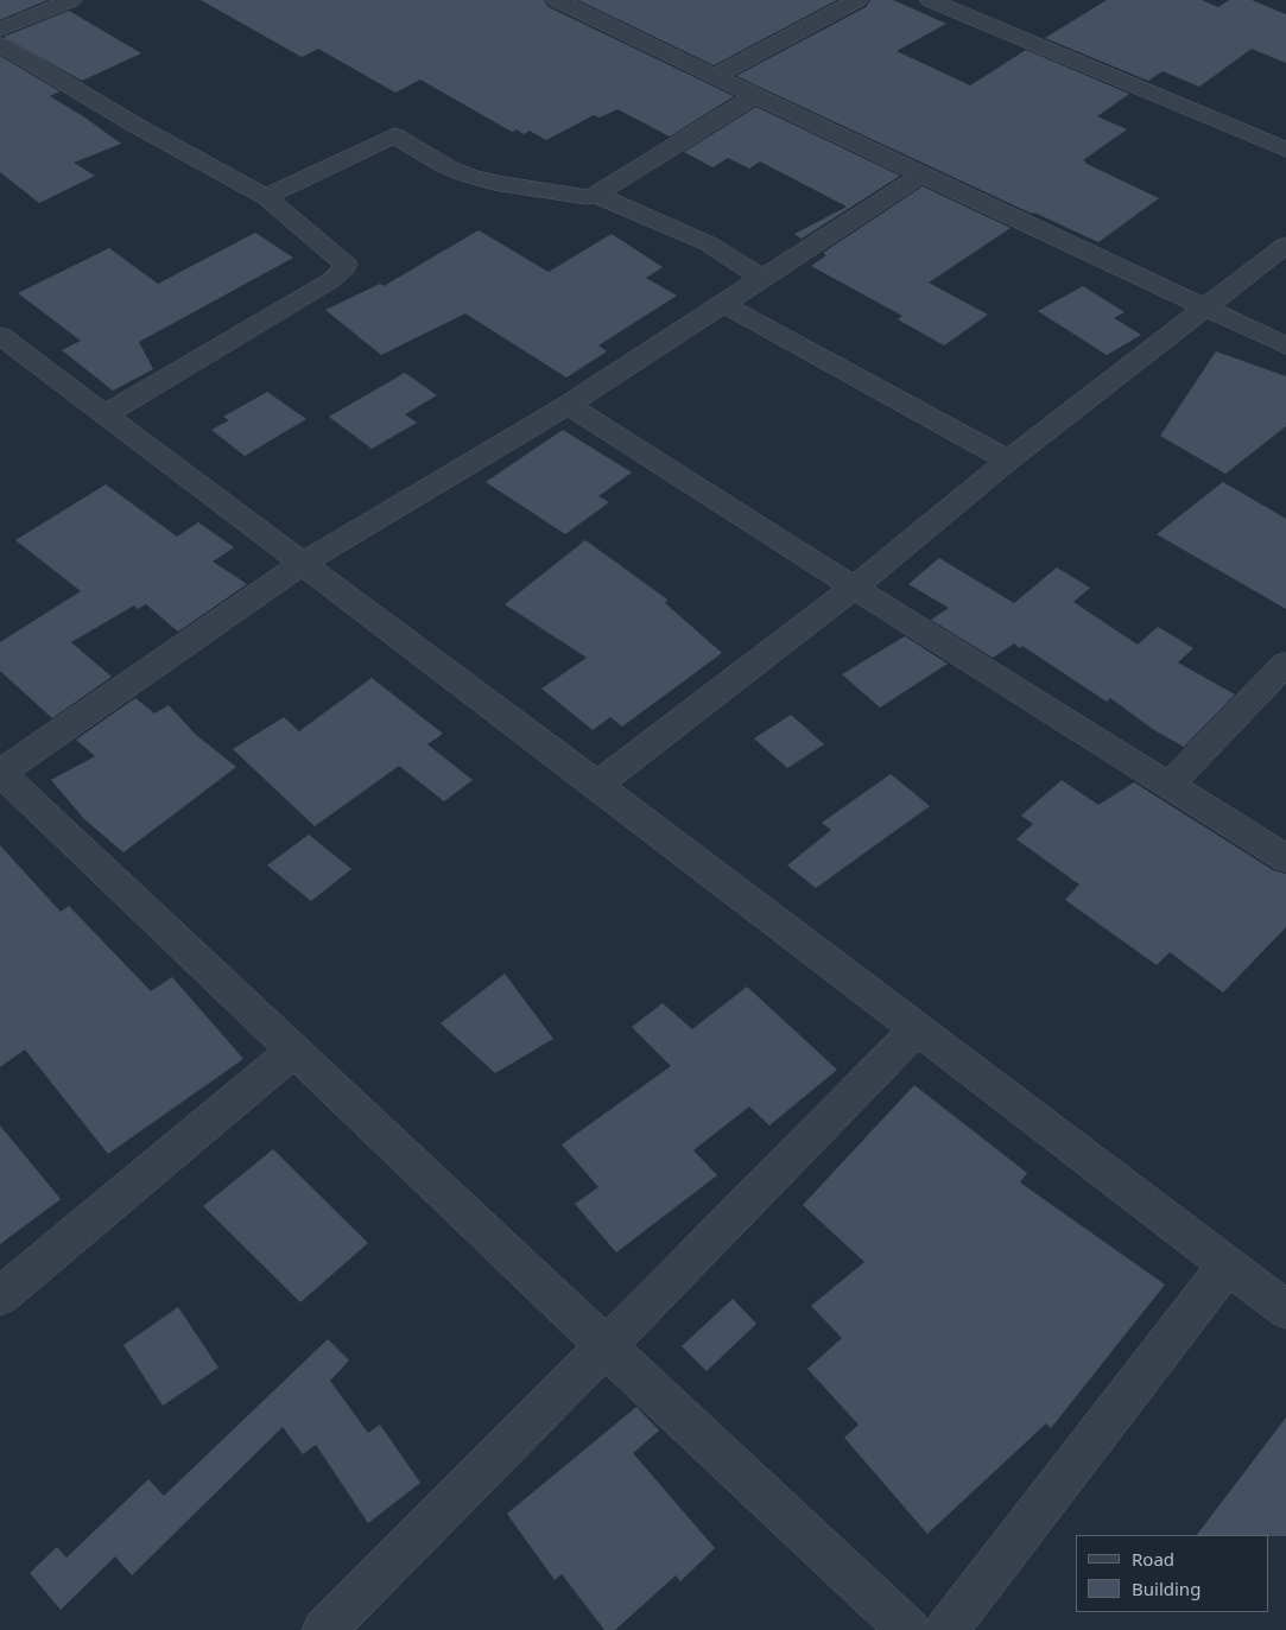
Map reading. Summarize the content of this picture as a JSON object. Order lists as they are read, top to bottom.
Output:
{
  "legend": ["Road", "Building"]
}
